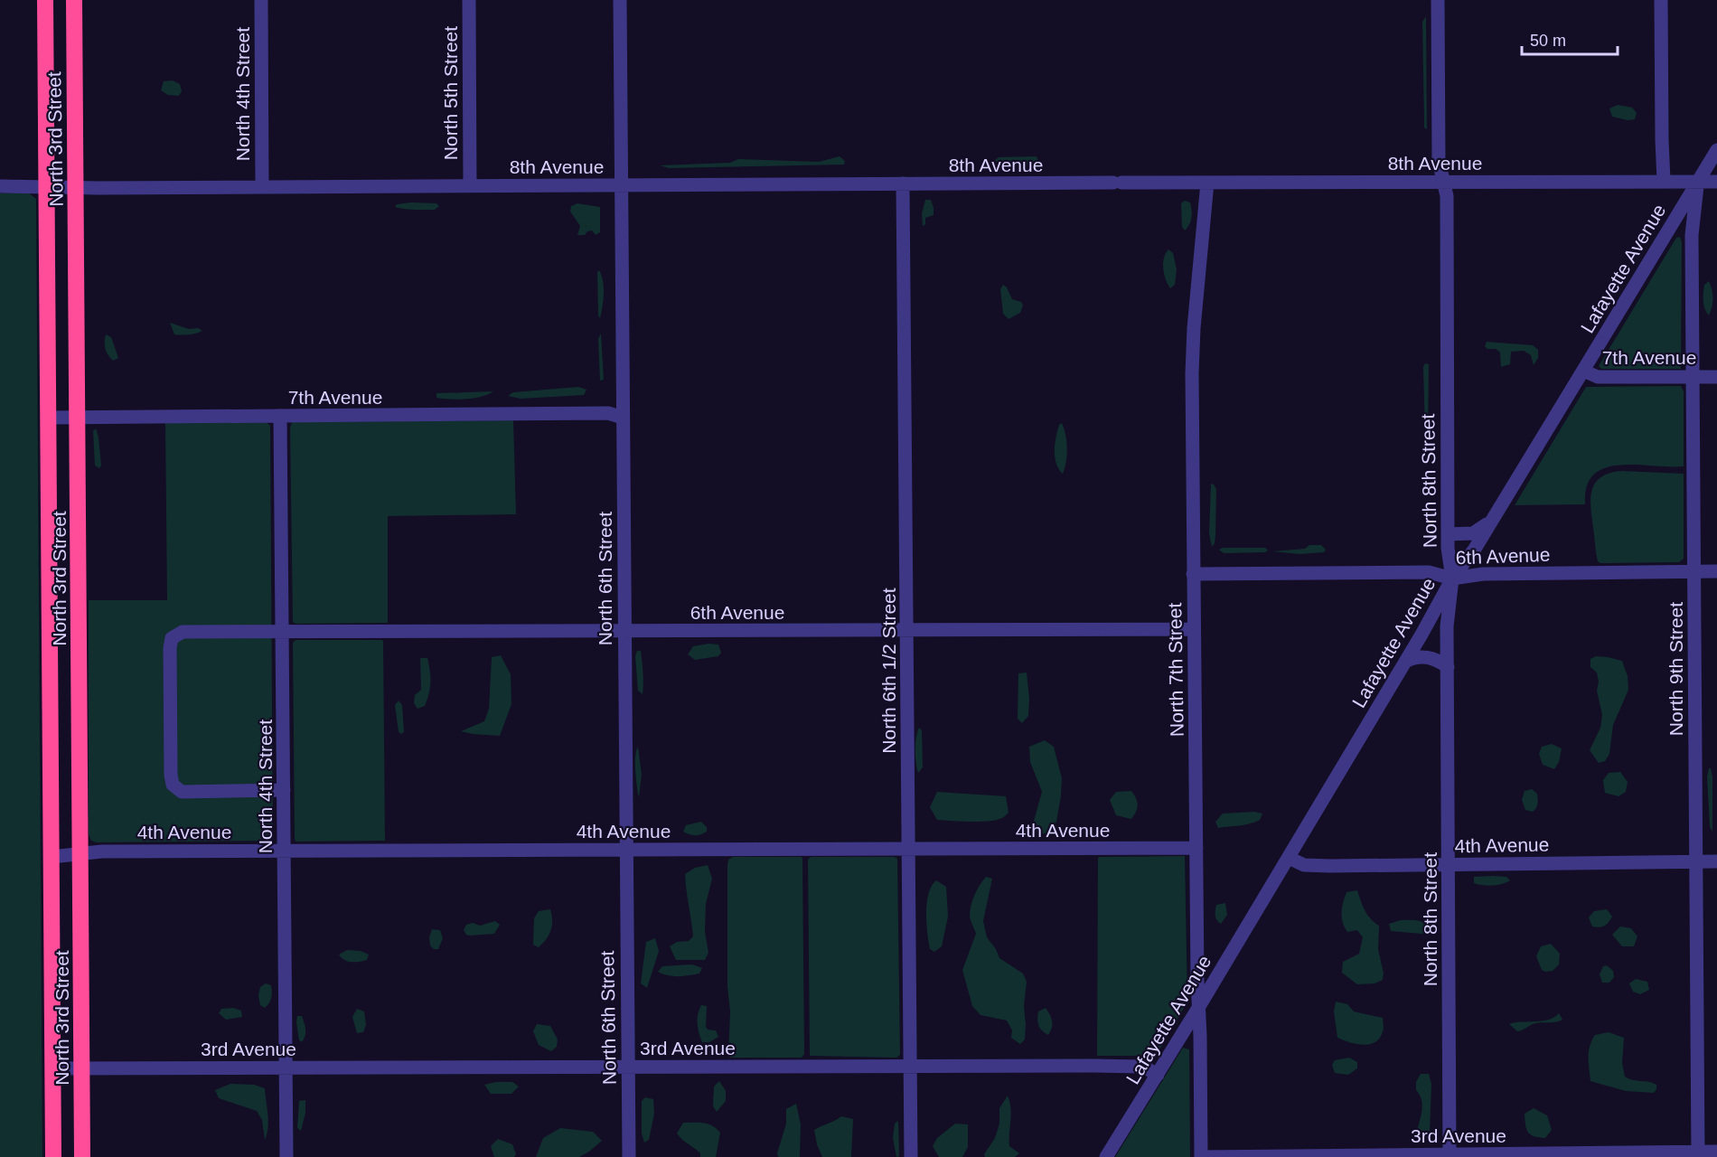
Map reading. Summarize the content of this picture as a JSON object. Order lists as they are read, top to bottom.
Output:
{
  "streets": {
    "highway": ["North 3rd Street"],
    "street": [
      "North 5th Street",
      "North 4th Street",
      "8th Avenue",
      "Lafayette Avenue",
      "7th Avenue",
      "North 8th Street",
      "6th Avenue",
      "North 6th Street",
      "North 9th Street",
      "North 7th Street",
      "North 6th 1/2 Street",
      "4th Avenue",
      "3rd Avenue"
    ]
  },
  "crossings": [
    ["North 5th Street", "8th Avenue"],
    ["North 4th Street", "8th Avenue"],
    ["North 4th Street", "7th Avenue"],
    ["North 4th Street", "6th Avenue"],
    ["North 4th Street", "4th Avenue"],
    ["North 4th Street", "3rd Avenue"],
    ["North 3rd Street", "8th Avenue"],
    ["North 3rd Street", "7th Avenue"],
    ["North 3rd Street", "4th Avenue"],
    ["North 3rd Street", "3rd Avenue"],
    ["8th Avenue", "Lafayette Avenue"],
    ["8th Avenue", "North 8th Street"],
    ["8th Avenue", "North 6th Street"],
    ["8th Avenue", "North 9th Street"],
    ["8th Avenue", "North 7th Street"],
    ["8th Avenue", "North 6th 1/2 Street"],
    ["Lafayette Avenue", "7th Avenue"],
    ["Lafayette Avenue", "North 8th Street"],
    ["Lafayette Avenue", "6th Avenue"],
    ["Lafayette Avenue", "North 9th Street"],
    ["Lafayette Avenue", "North 7th Street"],
    ["Lafayette Avenue", "4th Avenue"],
    ["Lafayette Avenue", "3rd Avenue"],
    ["7th Avenue", "North 6th Street"],
    ["7th Avenue", "North 9th Street"],
    ["North 8th Street", "6th Avenue"],
    ["North 8th Street", "4th Avenue"],
    ["North 8th Street", "3rd Avenue"],
    ["6th Avenue", "North 6th Street"],
    ["6th Avenue", "North 9th Street"],
    ["6th Avenue", "North 7th Street"],
    ["6th Avenue", "North 6th 1/2 Street"],
    ["North 6th Street", "4th Avenue"],
    ["North 6th Street", "3rd Avenue"],
    ["North 9th Street", "4th Avenue"],
    ["North 9th Street", "3rd Avenue"],
    ["North 7th Street", "4th Avenue"],
    ["North 7th Street", "3rd Avenue"],
    ["North 6th 1/2 Street", "4th Avenue"],
    ["North 6th 1/2 Street", "3rd Avenue"]
  ],
  "scale_bar": "50 m"
}
